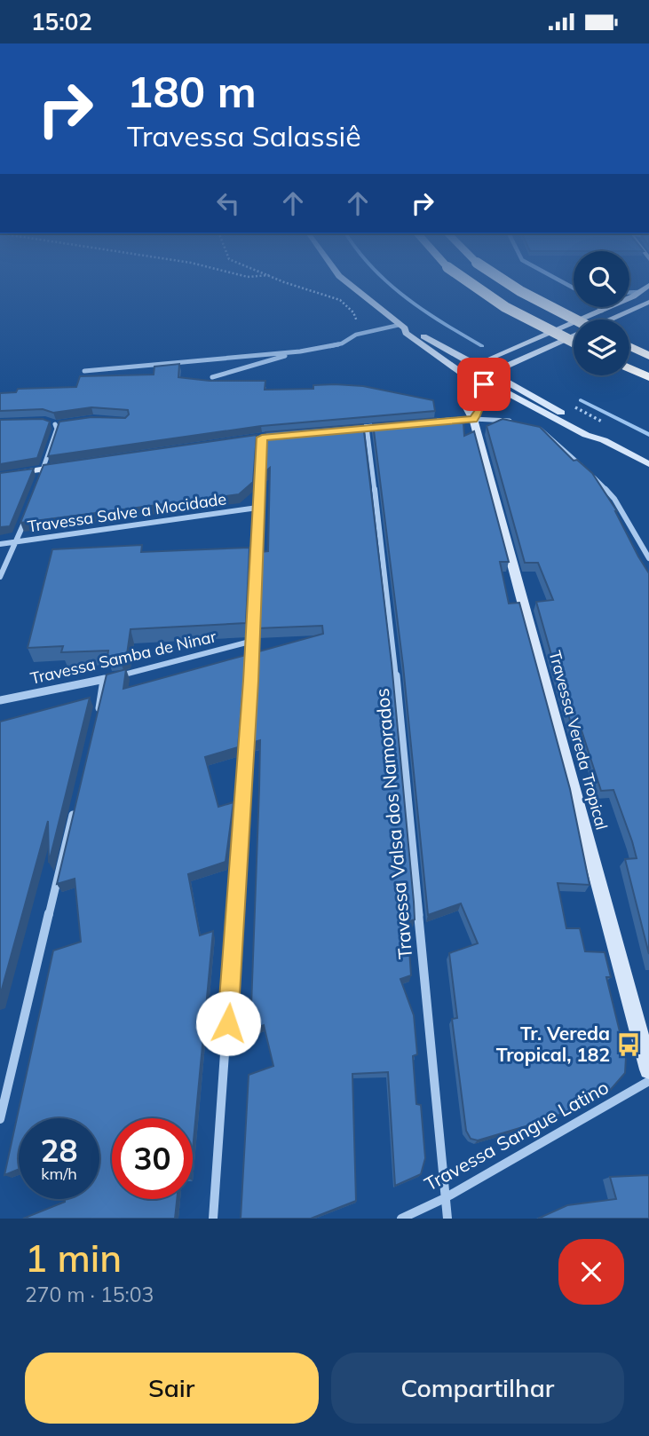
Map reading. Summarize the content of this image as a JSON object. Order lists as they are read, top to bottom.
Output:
{
  "streets": {
    "main road": ["Travessa Vereda Tropical"],
    "street": [
      "Travessa Salve a Mocidade",
      "Travessa Samba de Ninar",
      "Travessa Valsa dos Namorados",
      "Travessa Sangue Latino"
    ]
  },
  "crossings": [
    ["Travessa Valsa dos Namorados", "Travessa Sangue Latino"]
  ],
  "places": {
    "bus stop": ["Tr. Vereda Tropical, 182"]
  },
  "page": {
    "status": "15:02",
    "turn": ["180 m", "Travessa Salassiê"],
    "speed": "28 km/h",
    "limit": "30",
    "heading": ["1 min", "270 m · 15:03"],
    "buttons": ["Sair", "Compartilhar"]
  }
}
